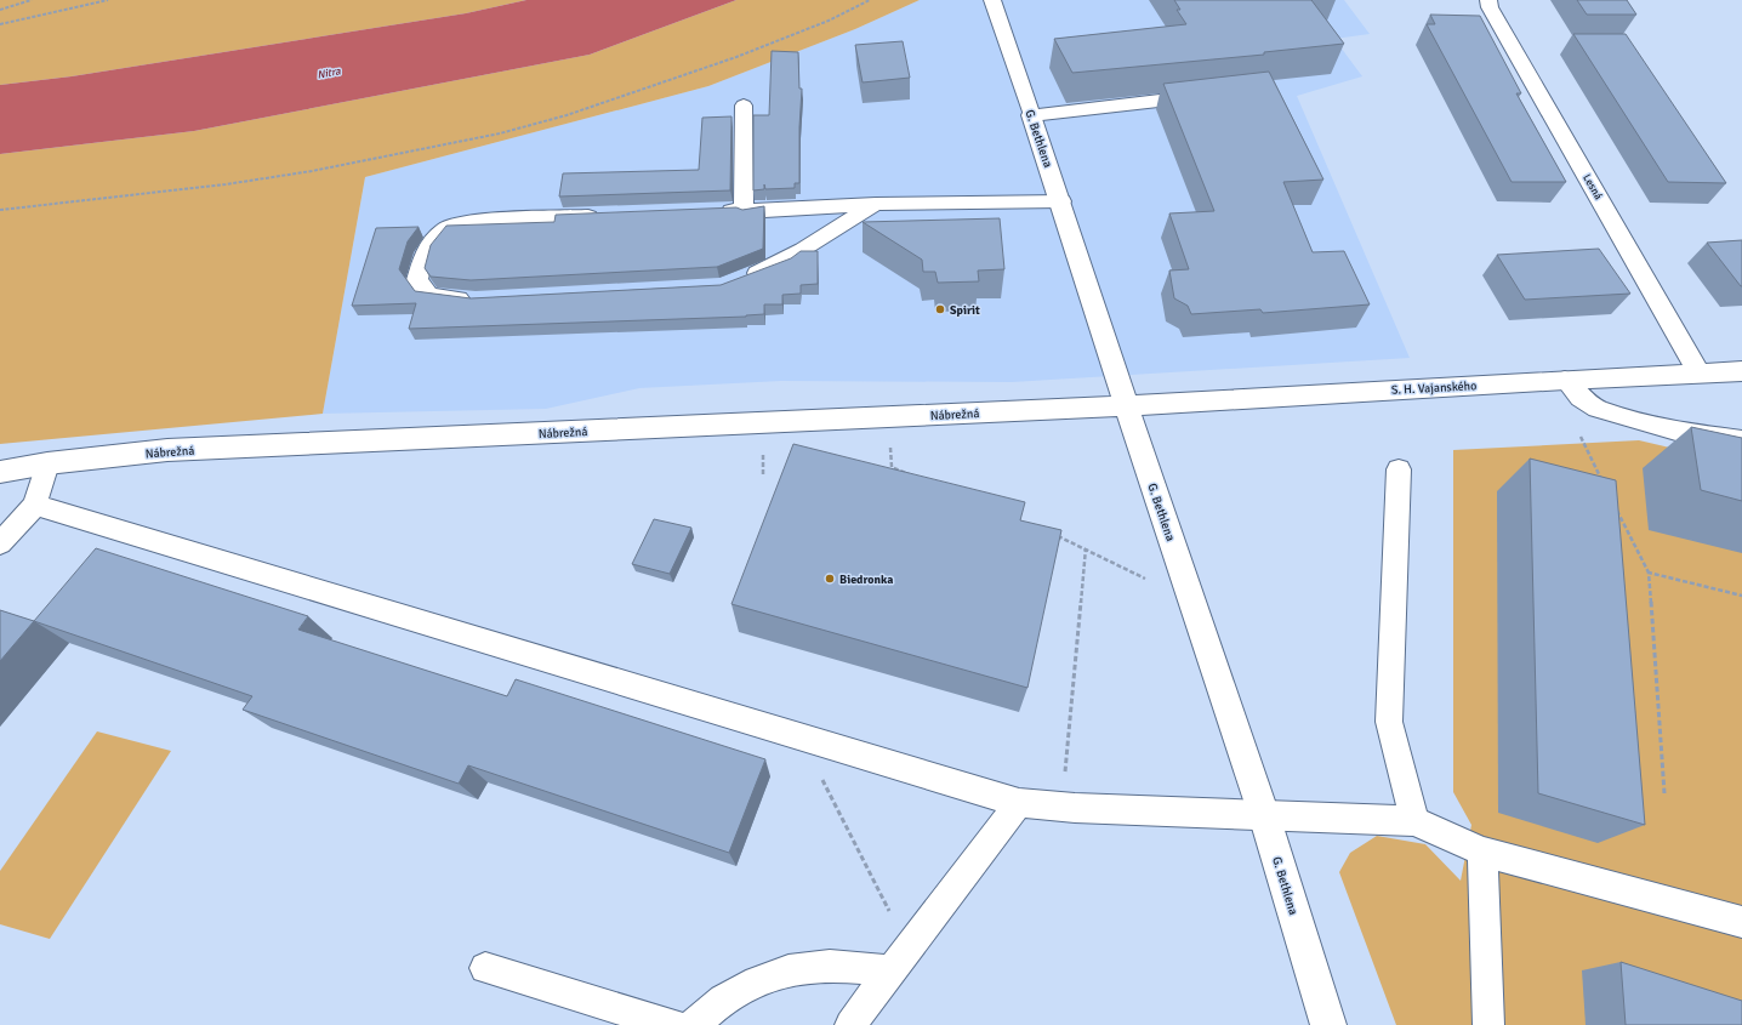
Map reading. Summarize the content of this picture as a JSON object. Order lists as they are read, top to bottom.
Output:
{
  "streets": {
    "street": [
      "G. Bethlena",
      "Lesná",
      "S. H. Vajanského",
      "Nábrežná"
    ]
  },
  "crossings": [
    ["G. Bethlena", "S. H. Vajanského"],
    ["G. Bethlena", "Nábrežná"],
    ["Lesná", "S. H. Vajanského"],
    ["S. H. Vajanského", "Nábrežná"]
  ],
  "water": ["Nitra"],
  "places": ["Spirit", "Biedronka"]
}
